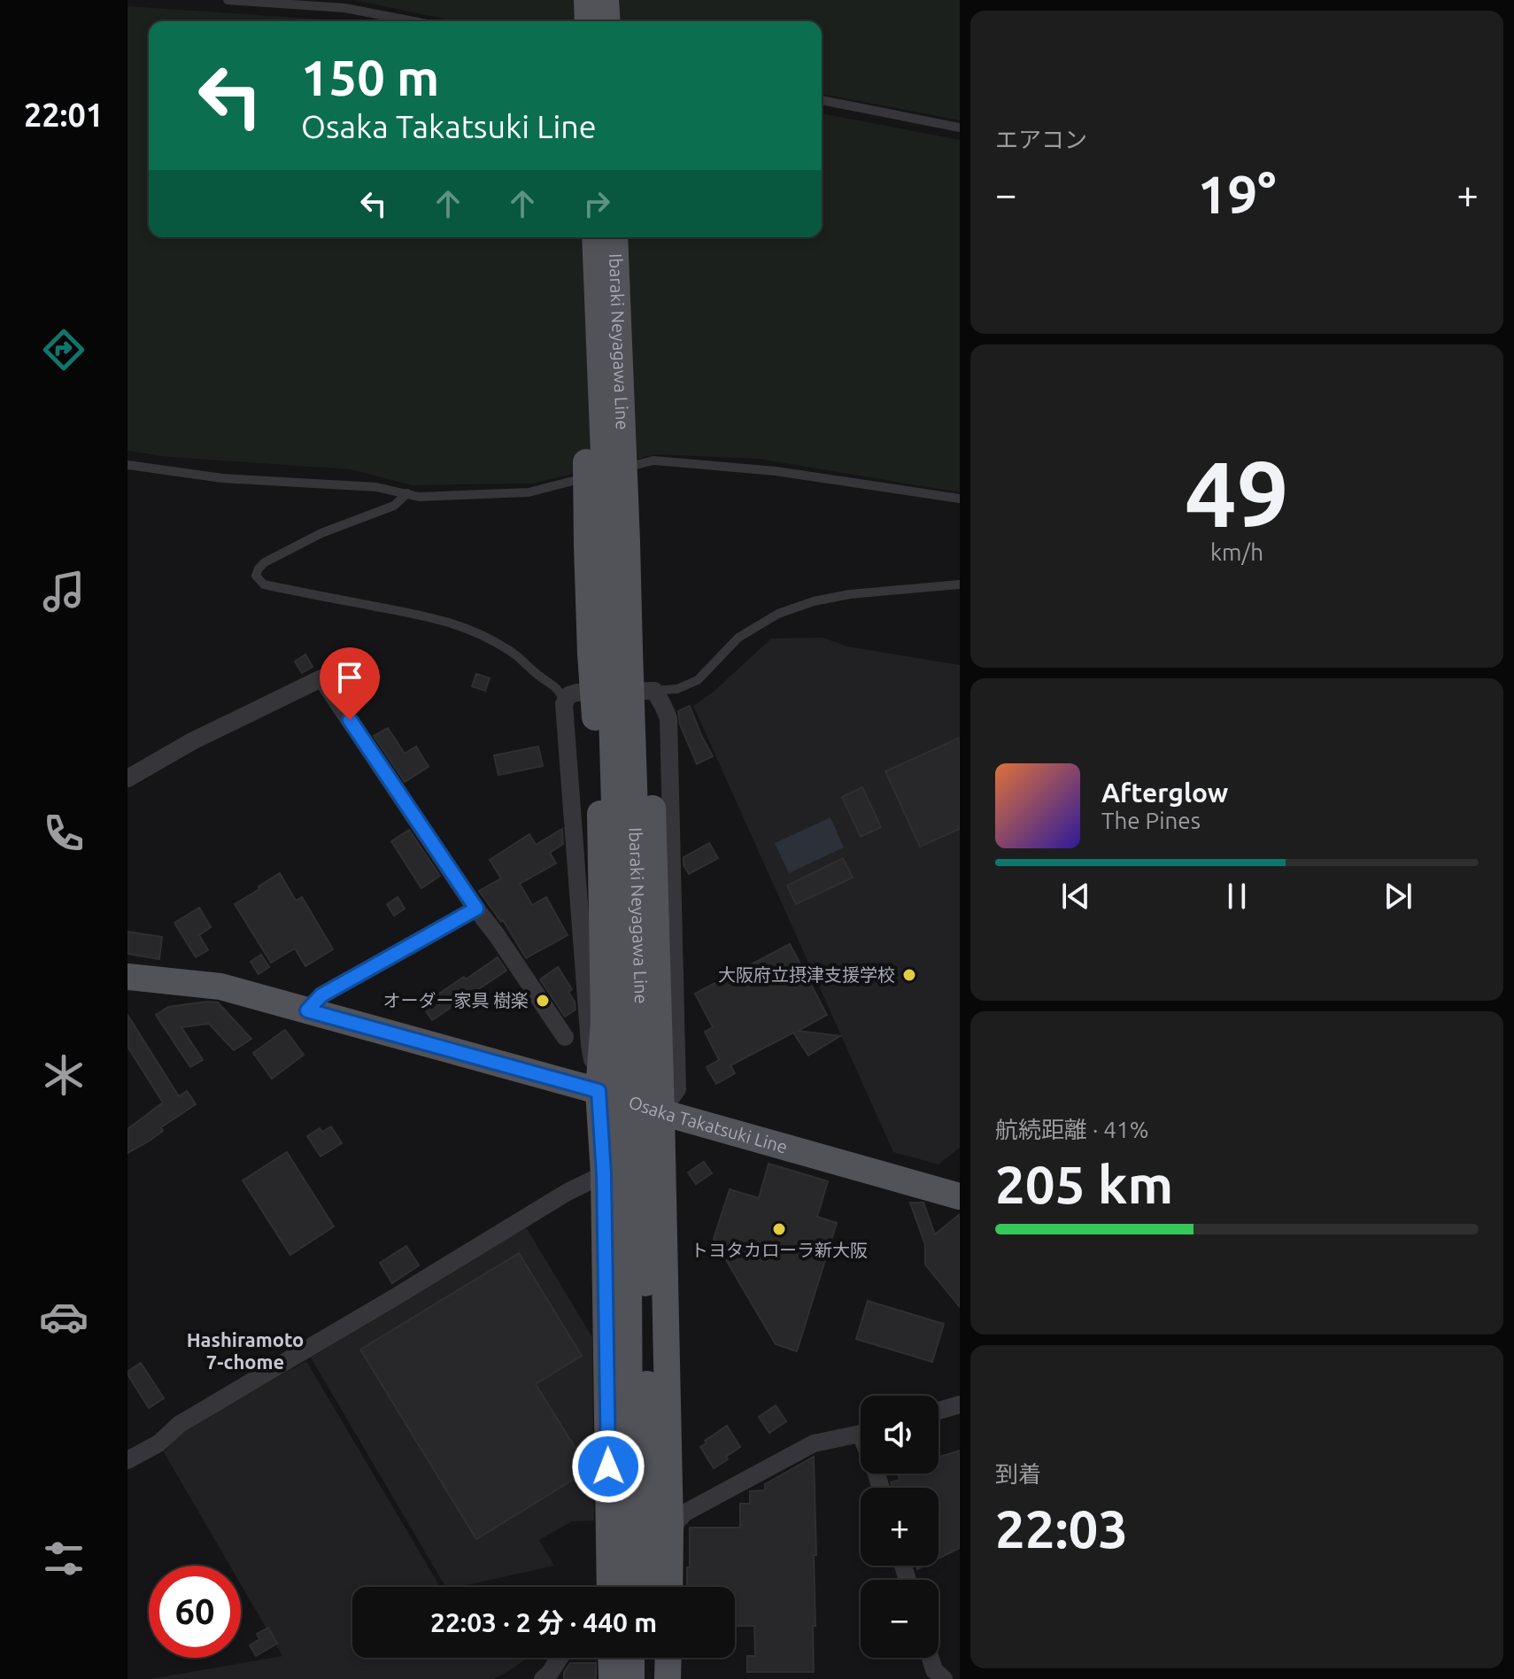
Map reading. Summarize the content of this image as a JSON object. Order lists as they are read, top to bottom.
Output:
{
  "streets": {
    "main road": ["Ibaraki Neyagawa Line", "Osaka Takatsuki Line"]
  },
  "districts": ["Hashiramoto 7-chome"],
  "places": ["大阪府立摂津支援学校", "オーダー家具 樹楽", "トヨタカローラ新大阪"],
  "page": {
    "tabs": "22:01",
    "tile": [
      "エアコン",
      ["49", "km/h"],
      ["航続距離 · 41%", "205 km"],
      ["到着", "22:03"]
    ],
    "turn": ["150 m", "Osaka Takatsuki Line"],
    "heat": ["−", "19°", "+"],
    "song": ["Afterglow", "The Pines"],
    "map_buttons": ["+", "−"],
    "limit": "60",
    "trip": "22:03 · 2 分 · 440 m"
  }
}
